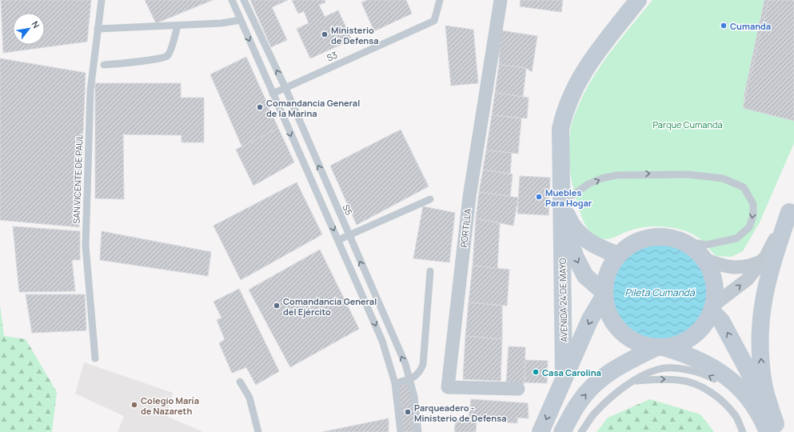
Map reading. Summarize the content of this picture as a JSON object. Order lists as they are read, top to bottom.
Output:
{
  "streets": {
    "main road": ["AVENIDA 24 DE MAYO"],
    "street": ["PORTILLA"],
    "lane": ["S3", "SAN VICENTE DE PAUL", "S5"]
  },
  "crossings": [
    ["S3", "S5"]
  ],
  "water": ["Pileta Cumandá"],
  "parks": ["Parque Cumandá"],
  "places": [
    "Cumanda",
    "Ministerio de Defensa",
    "Comandancia General de la Marina",
    "Muebles Para Hogar",
    "Comandancia General del Ejército",
    "Casa Carolina",
    "Colegio María de Nazareth",
    "Parqueadero - Ministerio de Defensa"
  ],
  "north": "top right"
}
